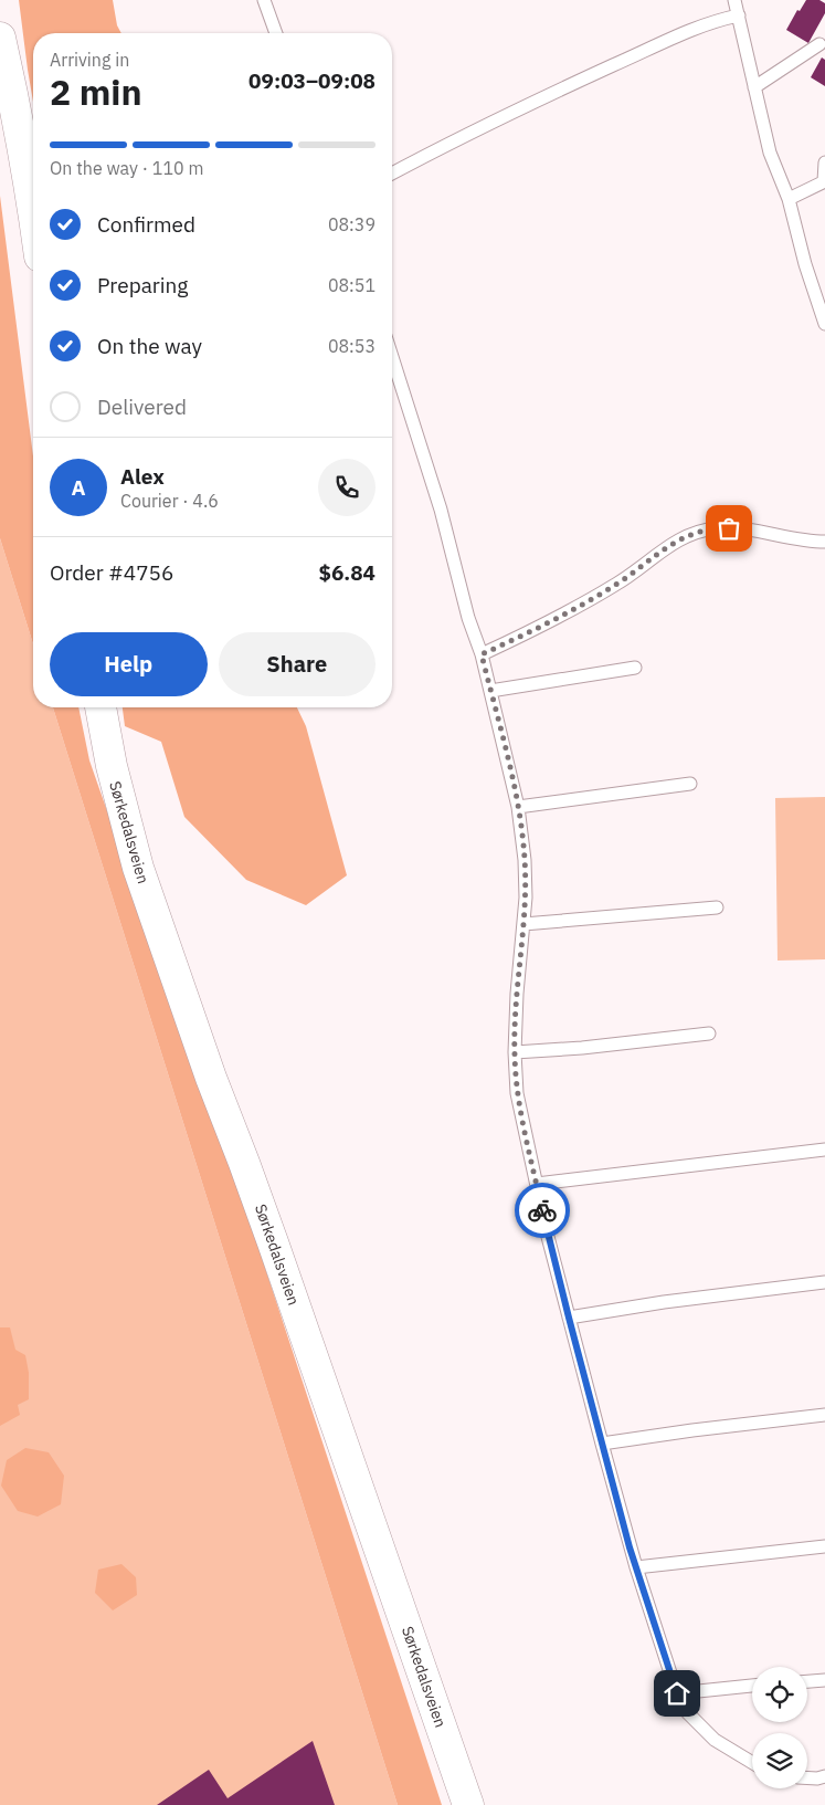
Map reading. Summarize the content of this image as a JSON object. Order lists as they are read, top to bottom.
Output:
{
  "streets": {
    "street": ["Sørkedalsveien"]
  },
  "page": {
    "heading": ["2 min", "Arriving in", "09:03–09:08"],
    "panel": [
      "Alex",
      "Courier · 4.6",
      "Order #4756",
      "$6.84"
    ],
    "bar": "On the way · 110 m",
    "list": [
      ["Confirmed", "08:39"],
      ["Preparing", "08:51"],
      ["On the way", "08:53"],
      "Delivered"
    ],
    "round": "A",
    "buttons": ["Help", "Share"]
  }
}
